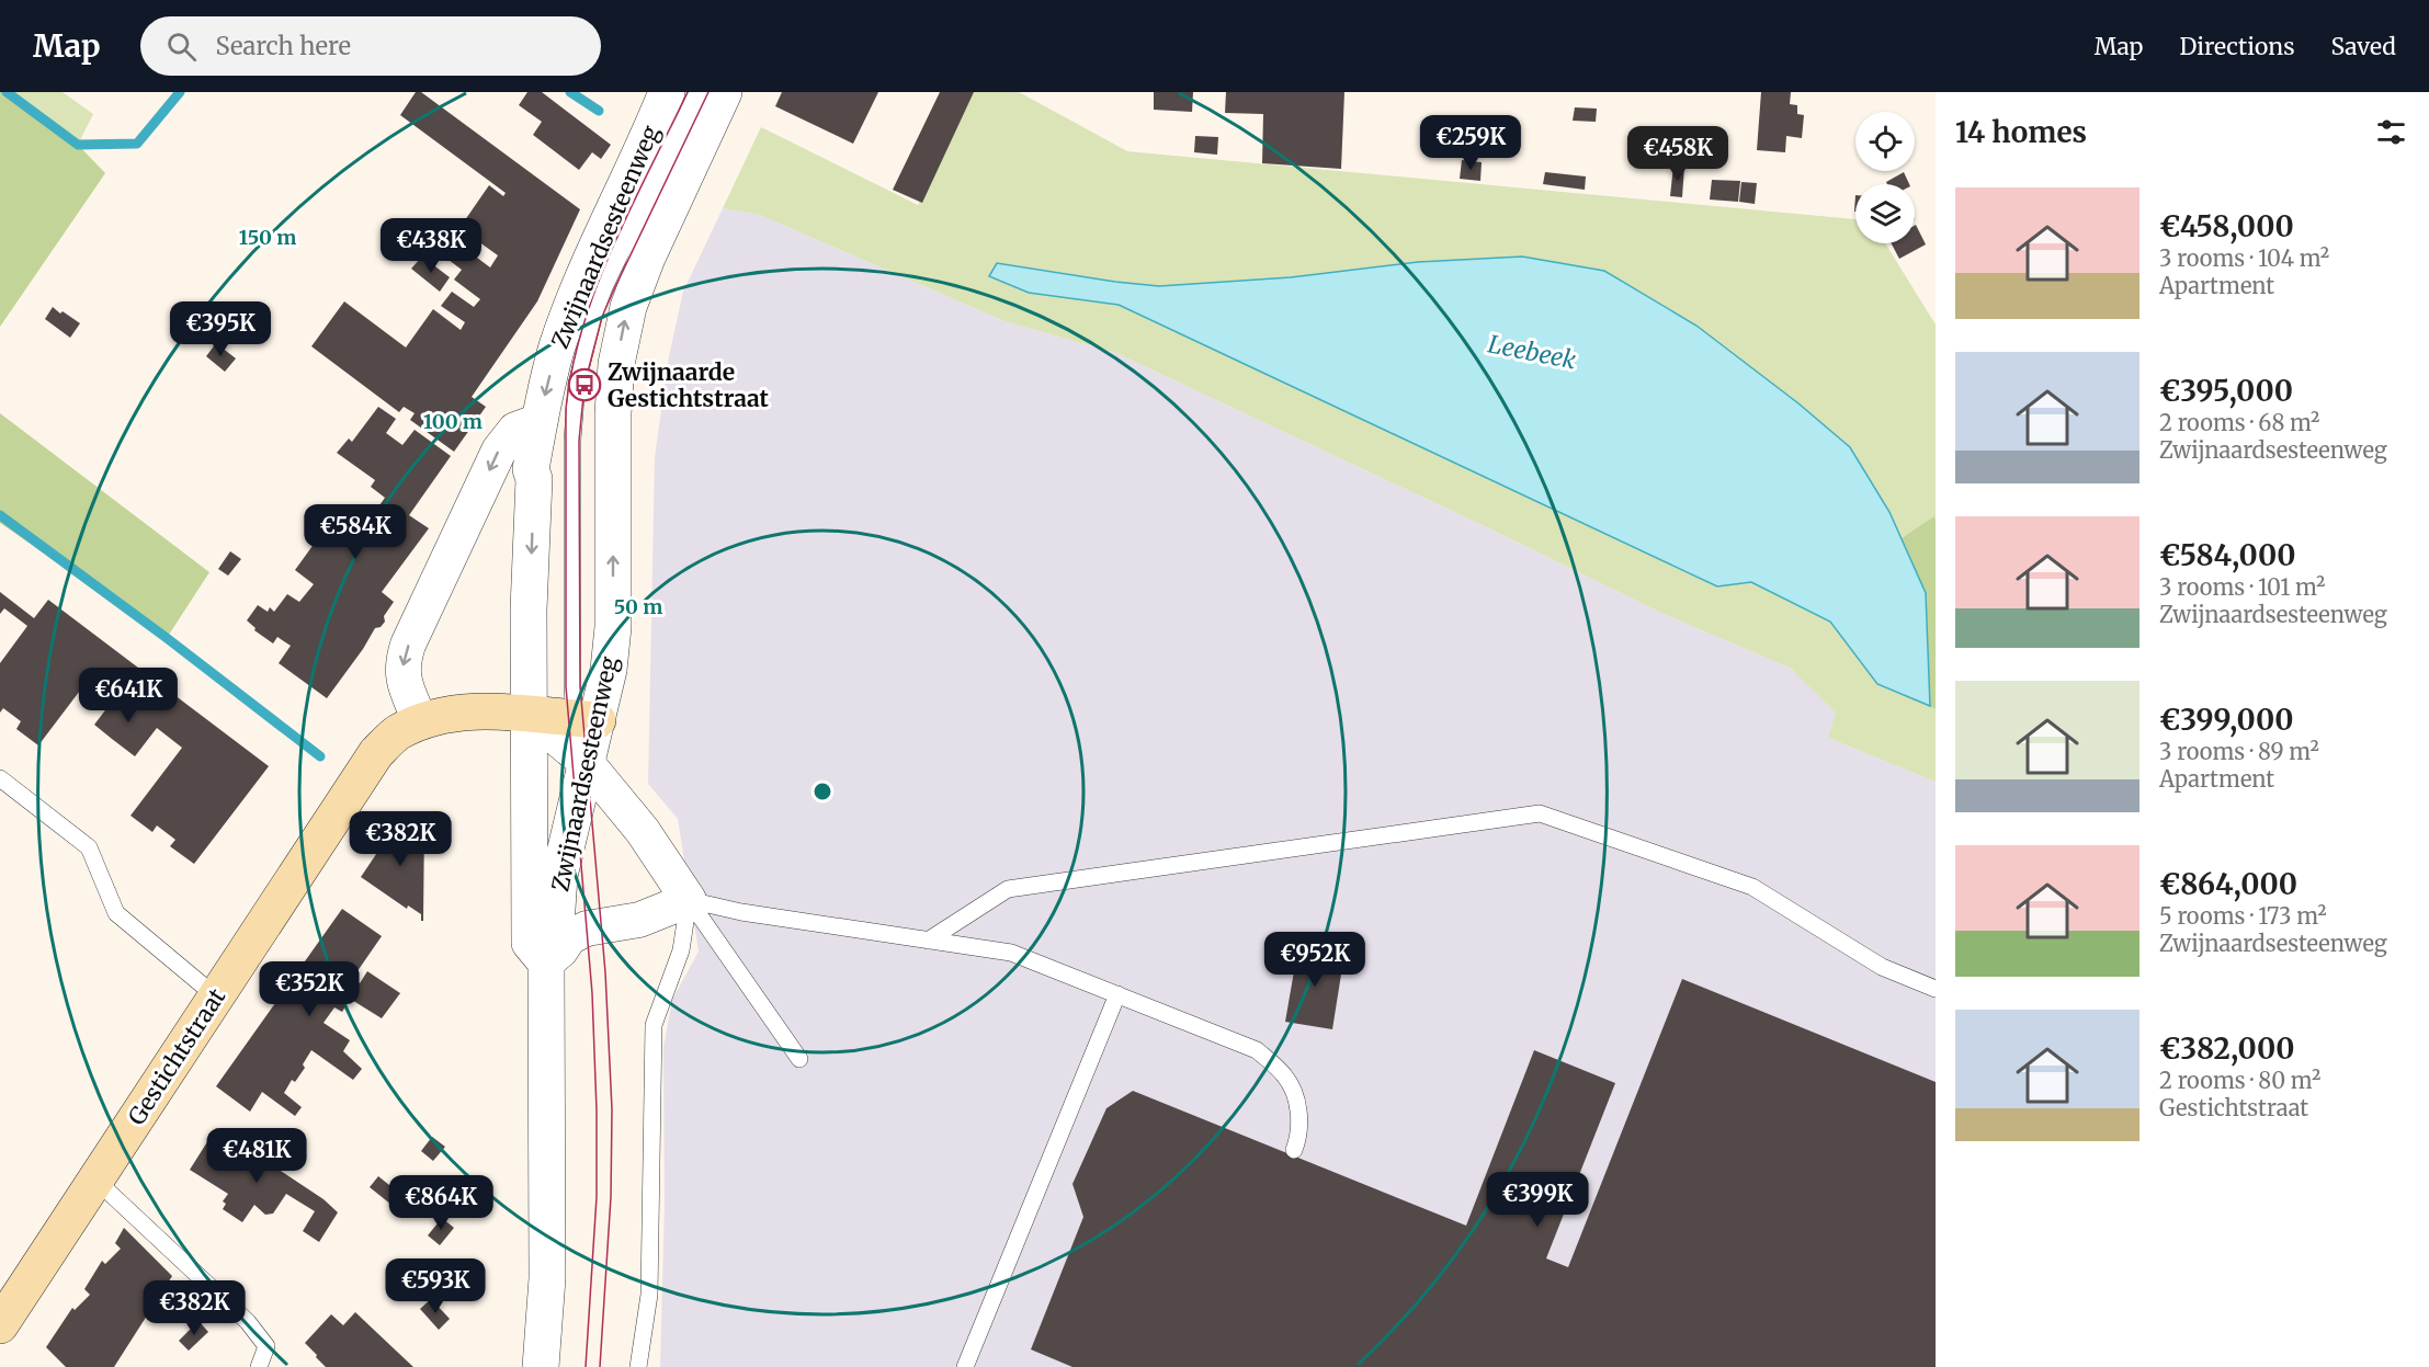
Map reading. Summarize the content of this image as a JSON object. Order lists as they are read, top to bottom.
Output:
{
  "streets": {
    "main road": ["Gestichtstraat"],
    "street": ["Zwijnaardsesteenweg"]
  },
  "crossings": [
    ["Zwijnaardsesteenweg", "Gestichtstraat"]
  ],
  "water": ["Leebeek"],
  "places": {
    "bus stop": ["Zwijnaarde Gestichtstraat"]
  },
  "page": {
    "header": "Map",
    "search": "Search here",
    "nav": ["Map", "Directions", "Saved"],
    "heading": "14 homes",
    "price": [
      "€259K",
      "€458K",
      "€438K",
      "€395K",
      "€584K",
      "€641K",
      "€382K",
      "€952K",
      "€352K",
      "€481K",
      "€399K",
      "€864K",
      "€593K",
      "€382K"
    ],
    "list": [
      {
        "name": "€458,000",
        "note": "3 rooms · 104 m² · Apartment"
      },
      {
        "name": "€395,000",
        "note": "2 rooms · 68 m² · Zwijnaardsesteenweg"
      },
      {
        "name": "€584,000",
        "note": "3 rooms · 101 m² · Zwijnaardsesteenweg"
      },
      {
        "name": "€399,000",
        "note": "3 rooms · 89 m² · Apartment"
      },
      {
        "name": "€864,000",
        "note": "5 rooms · 173 m² · Zwijnaardsesteenweg"
      },
      {
        "name": "€382,000",
        "note": "2 rooms · 80 m² · Gestichtstraat"
      }
    ]
  },
  "rings": ["150 m", "100 m", "50 m"]
}
